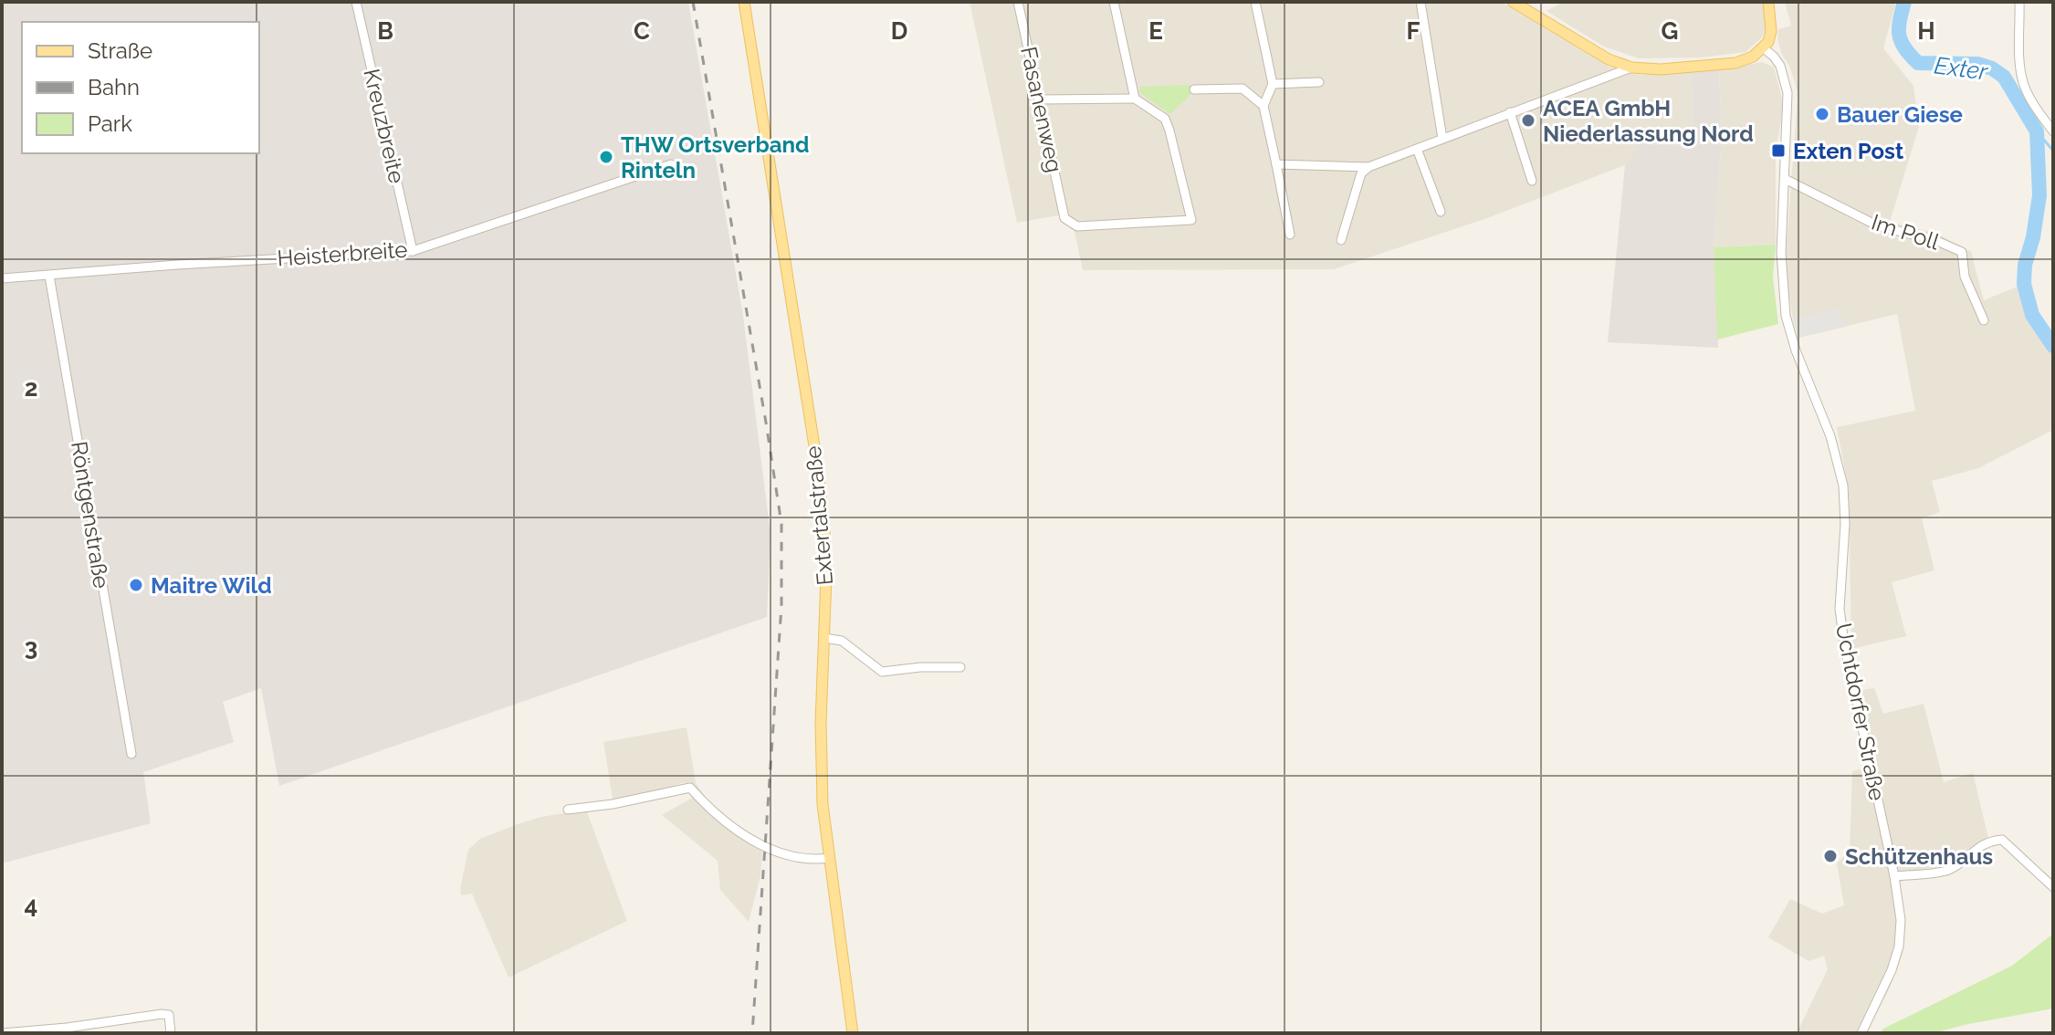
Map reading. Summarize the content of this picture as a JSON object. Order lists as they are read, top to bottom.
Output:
{
  "streets": {
    "main road": ["Extertalstraße"],
    "street": [
      "Fasanenweg",
      "Kreuzbreite",
      "Im Poll",
      "Heisterbreite",
      "Röntgenstraße",
      "Uchtdorfer Straße"
    ]
  },
  "crossings": [
    ["Kreuzbreite", "Heisterbreite"],
    ["Im Poll", "Uchtdorfer Straße"],
    ["Heisterbreite", "Röntgenstraße"]
  ],
  "water": ["Exter"],
  "places": {
    "other": [
      "Bauer Giese",
      "ACEA GmbH Niederlassung Nord",
      "THW Ortsverband Rinteln",
      "Maitre Wild",
      "Schützenhaus"
    ],
    "transit": ["Exten Post"]
  },
  "legend": ["Straße", "Bahn", "Park"],
  "grid": {
    "columns": [
      "B",
      "C",
      "D",
      "E",
      "F",
      "G",
      "H"
    ],
    "rows": ["2", "3", "4"]
  }
}
